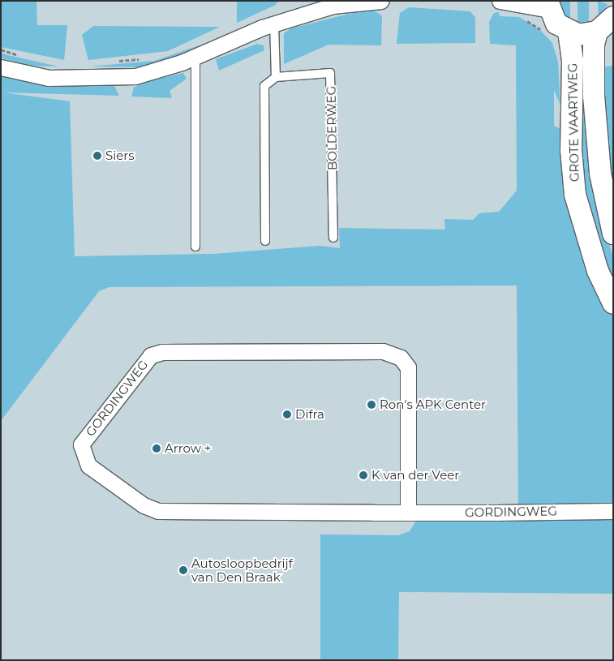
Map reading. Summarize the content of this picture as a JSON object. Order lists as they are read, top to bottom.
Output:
{
  "streets": {
    "main road": ["GROTE VAARTWEG"],
    "street": ["GORDINGWEG"],
    "lane": ["BOLDERWEG"]
  },
  "places": [
    "Siers",
    "Ron's APK Center",
    "Difra",
    "Arrow +",
    "K van der Veer",
    "Autosloopbedrijf van Den Braak"
  ]
}
